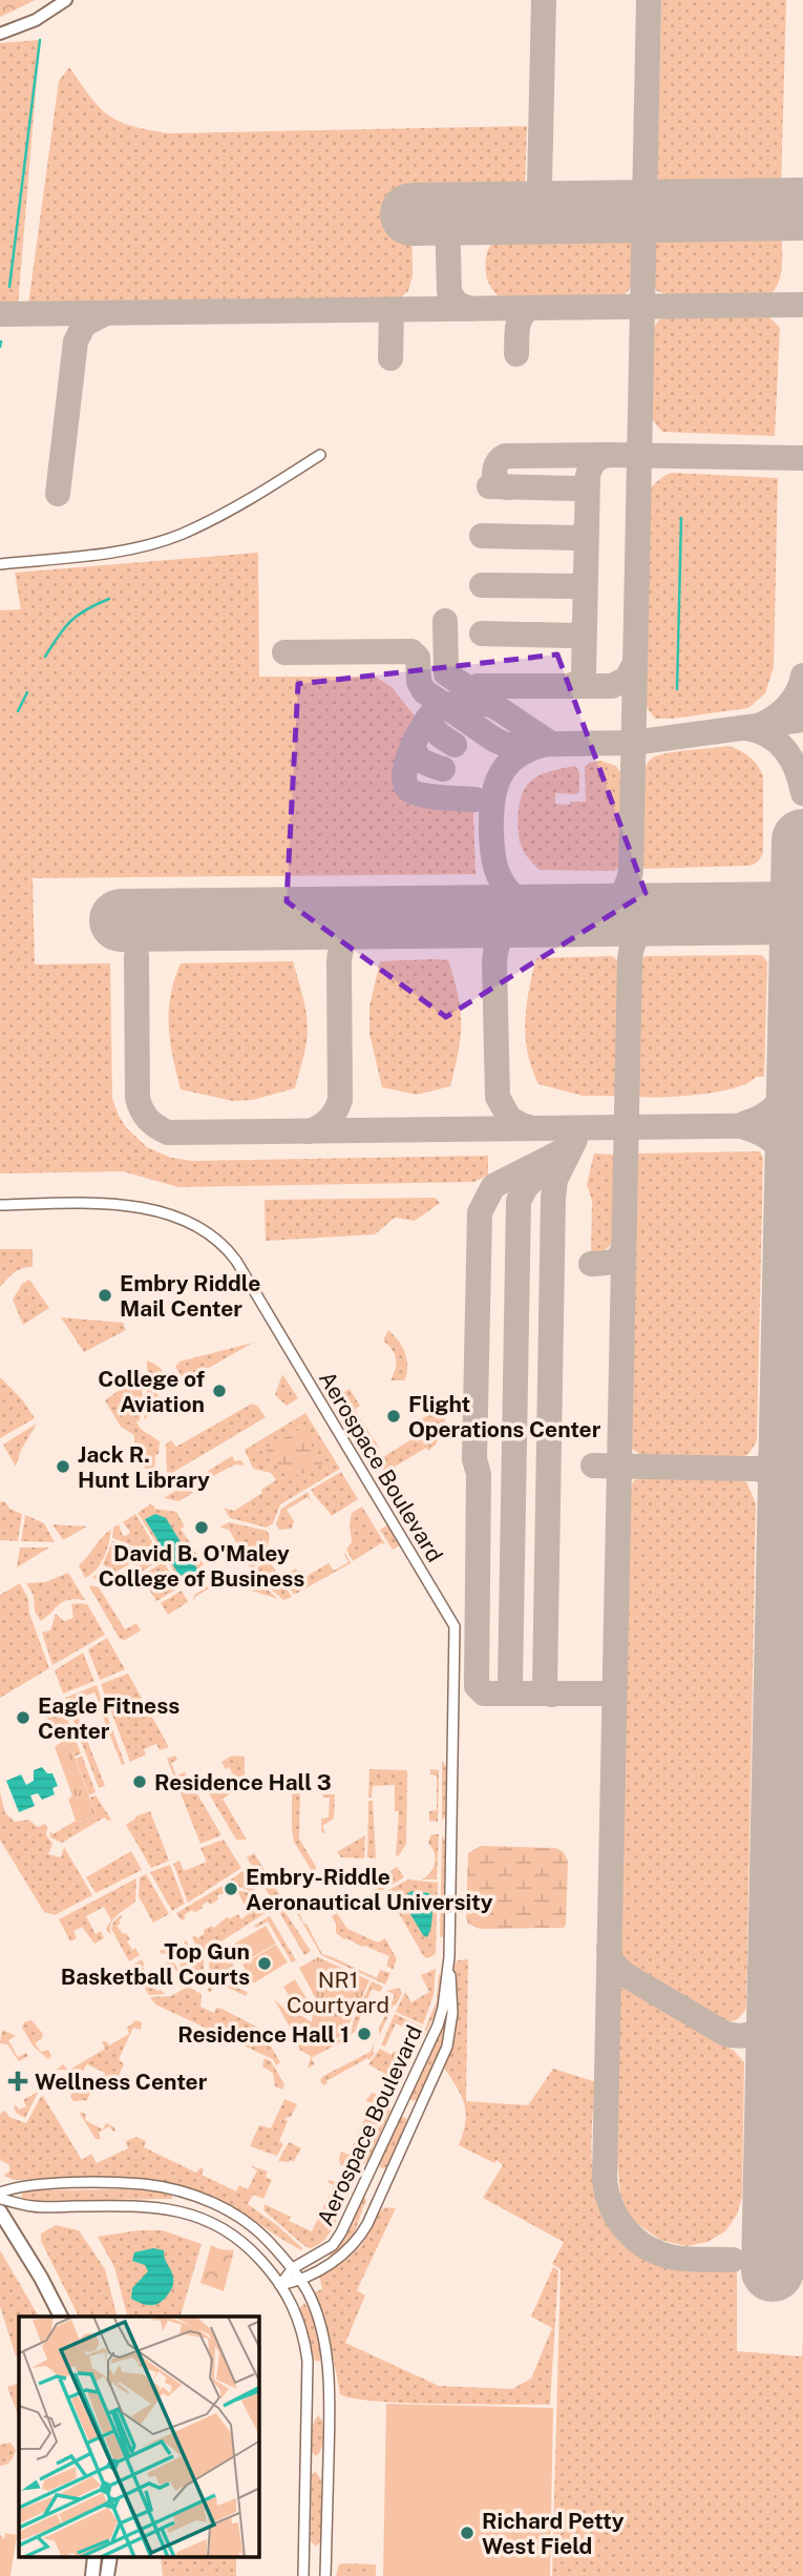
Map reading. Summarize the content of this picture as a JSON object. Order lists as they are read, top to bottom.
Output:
{
  "streets": {
    "street": ["Aerospace Boulevard"]
  },
  "parks": ["NR1 Courtyard"],
  "places": {
    "other": [
      "Embry Riddle Mail Center",
      "College of Aviation",
      "Flight Operations Center",
      "Jack R. Hunt Library",
      "David B. O'Maley College of Business",
      "Eagle Fitness Center",
      "Residence Hall 3",
      "Embry-Riddle Aeronautical University",
      "Top Gun Basketball Courts",
      "Residence Hall 1",
      "Richard Petty West Field"
    ],
    "health": ["Wellness Center"]
  }
}
